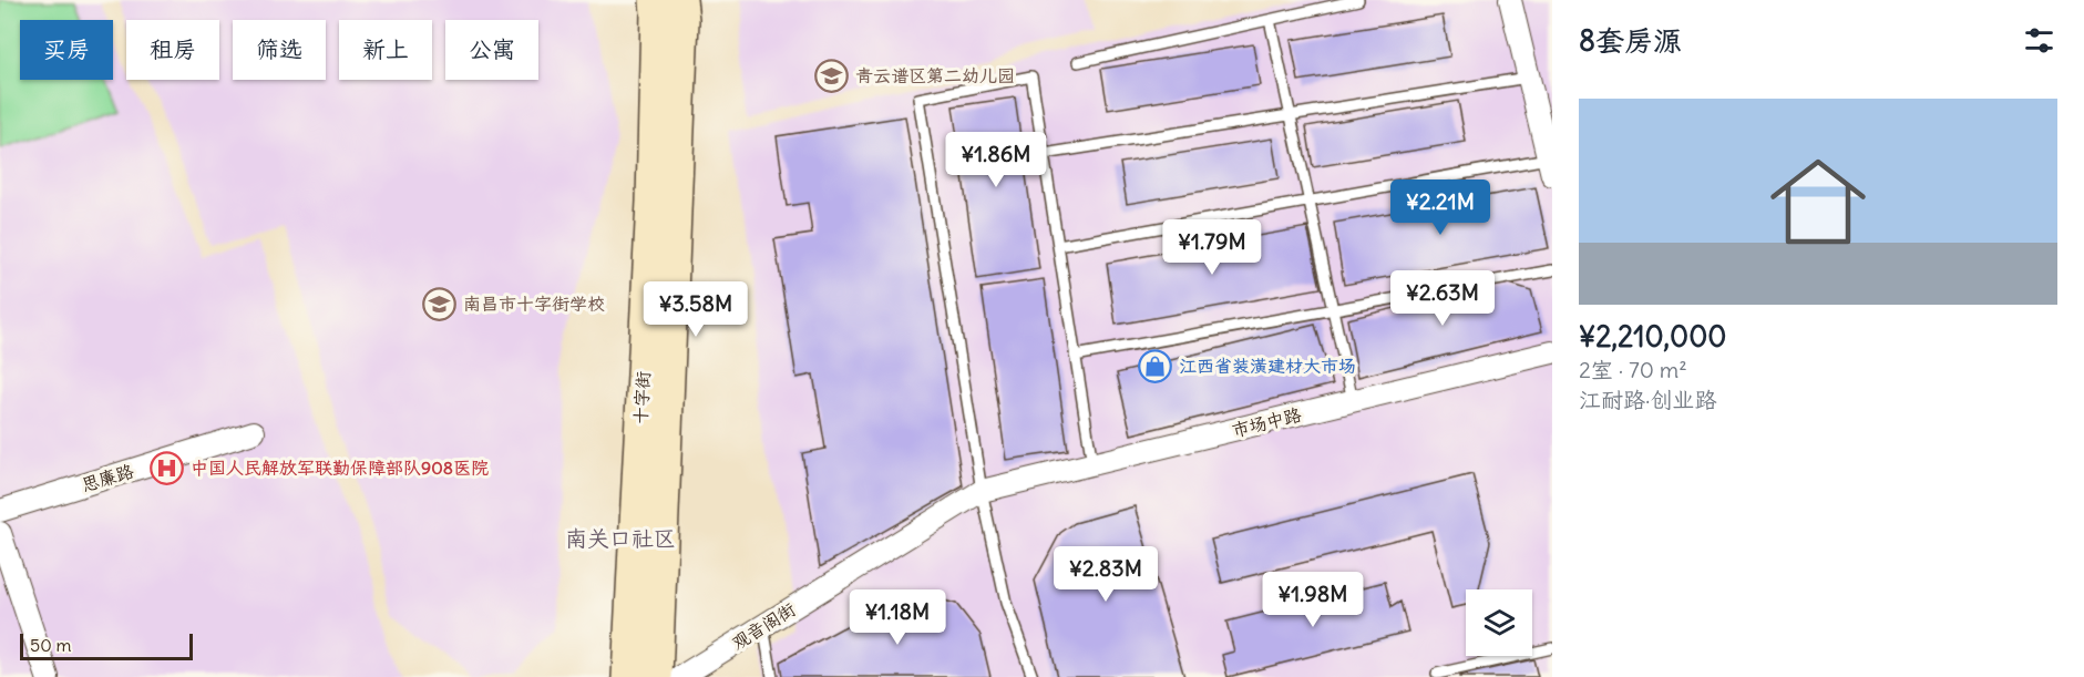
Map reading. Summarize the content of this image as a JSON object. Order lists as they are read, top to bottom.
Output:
{
  "streets": {
    "main road": ["十字街"],
    "street": ["市场中路", "思廉路", "观音阁街"]
  },
  "crossings": [
    ["市场中路", "观音阁街"]
  ],
  "districts": ["南关口社区"],
  "places": {
    "school or university": ["青云谱区第二幼儿园", "南昌市十字街学校"],
    "shop": ["江西省装潢建材大市场"],
    "hospital": ["中国人民解放军联勤保障部队908医院"]
  },
  "scale_bar": "50 m",
  "page": {
    "heading": "8套房源",
    "chip": [
      "买房",
      "租房",
      "筛选",
      "新上",
      "公寓"
    ],
    "list": [
      {
        "name": "¥2,210,000",
        "note": "2室 · 70 m² · 江耐路·创业路"
      }
    ],
    "price": [
      "¥1.86M",
      "¥2.21M",
      "¥1.79M",
      "¥2.63M",
      "¥3.58M",
      "¥2.83M",
      "¥1.98M",
      "¥1.18M"
    ],
    "scale": "50 m"
  }
}
